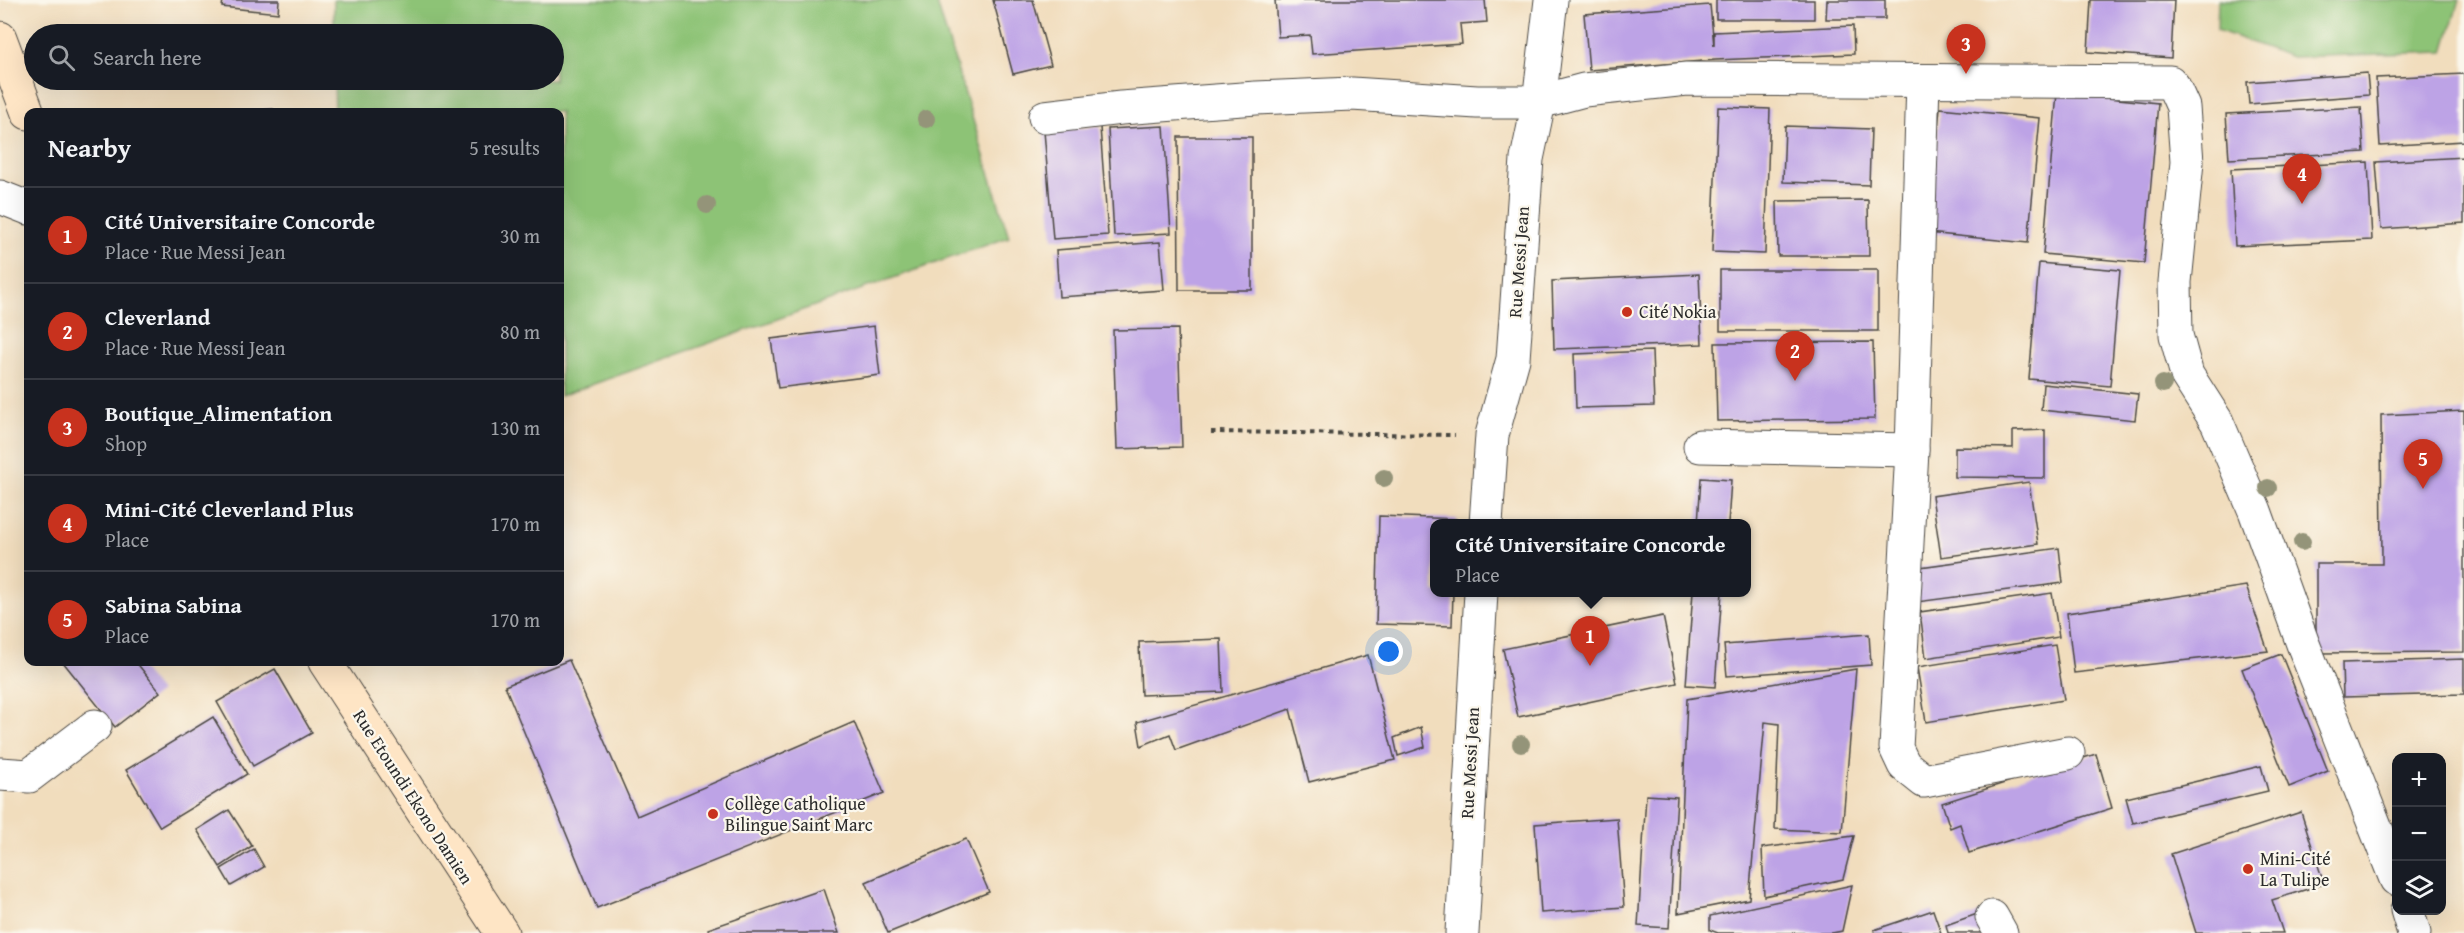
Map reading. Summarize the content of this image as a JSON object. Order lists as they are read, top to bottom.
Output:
{
  "streets": {
    "street": ["Rue Messi Jean", "Rue Etoundi Ekono Damien"]
  },
  "places": ["Cité Nokia", "Collège Catholique Bilingue Saint Marc", "Mini-Cité La Tulipe"],
  "page": {
    "pins": [
      "3",
      "4",
      "2",
      "5",
      "1"
    ],
    "search": "Search here",
    "heading": ["Nearby", "5 results"],
    "list": [
      {
        "mark": "1",
        "name": "Cité Universitaire Concorde",
        "note": "Place · Rue Messi Jean",
        "value": "30 m"
      },
      {
        "mark": "2",
        "name": "Cleverland",
        "note": "Place · Rue Messi Jean",
        "value": "80 m"
      },
      {
        "mark": "3",
        "name": "Boutique_Alimentation",
        "note": "Shop",
        "value": "130 m"
      },
      {
        "mark": "4",
        "name": "Mini-Cité Cleverland Plus",
        "note": "Place",
        "value": "170 m"
      },
      {
        "mark": "5",
        "name": "Sabina Sabina",
        "note": "Place",
        "value": "170 m"
      }
    ],
    "popup": ["Cité Universitaire Concorde", "Place"],
    "map_buttons": ["+", "−"]
  }
}
